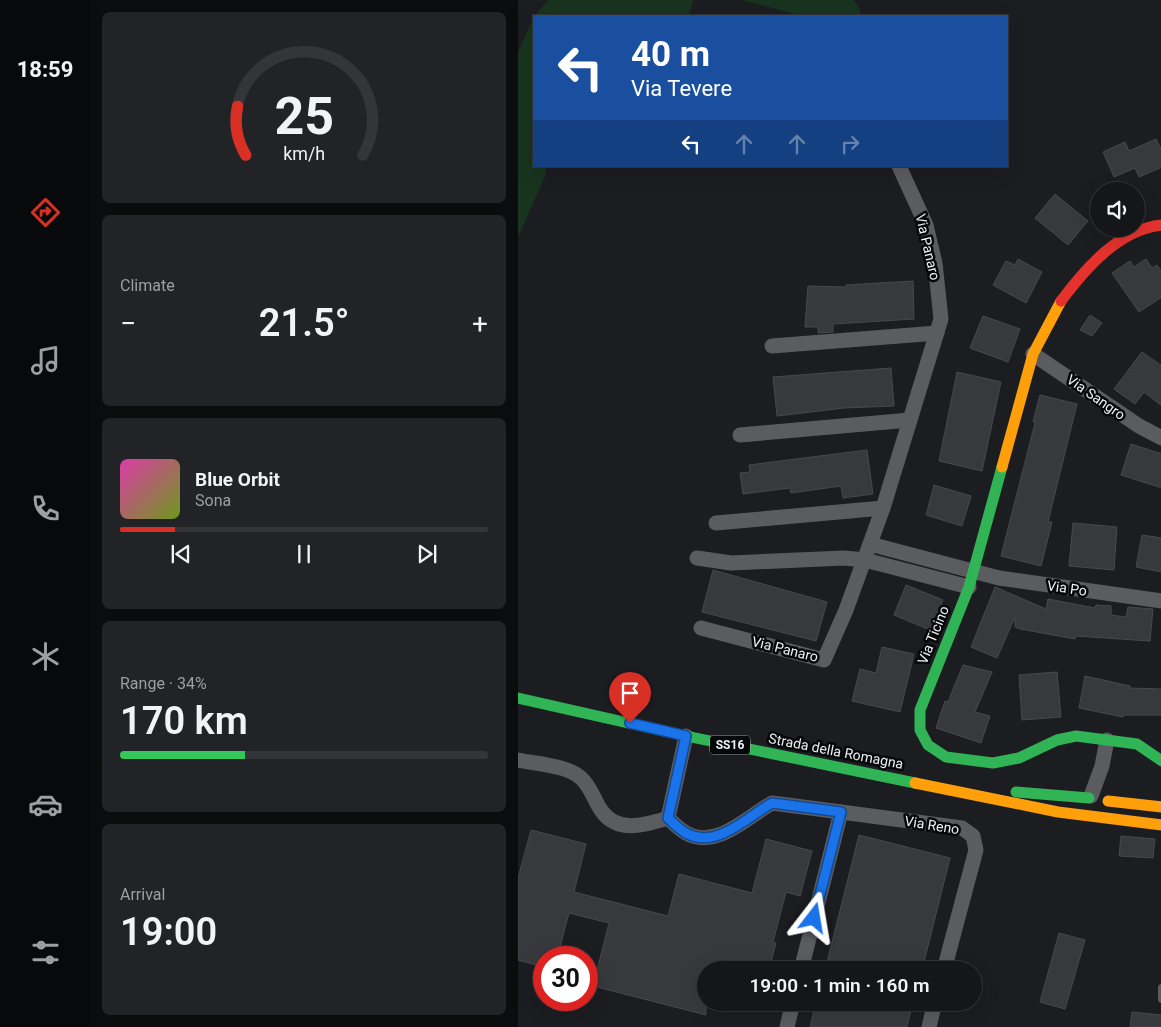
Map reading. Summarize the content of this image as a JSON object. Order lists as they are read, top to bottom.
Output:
{
  "streets": {
    "main road": ["Via Ticino", "SS16", "Strada della Romagna"],
    "street": [
      "Via Panaro",
      "Via Sangro",
      "Via Po",
      "Via Reno"
    ]
  },
  "crossings": [
    ["Via Sangro", "Via Ticino"],
    ["Via Po", "Via Ticino"]
  ],
  "page": {
    "tabs": "18:59",
    "turn": ["40 m", "Via Tevere"],
    "tile": [
      "Climate",
      ["Range · 34%", "170 km"],
      ["Arrival", "19:00"]
    ],
    "heat": ["−", "21.5°", "+"],
    "song": ["Blue Orbit", "Sona"],
    "limit": "30",
    "trip": "19:00 · 1 min · 160 m",
    "gauge": ["25", "km/h"]
  }
}
